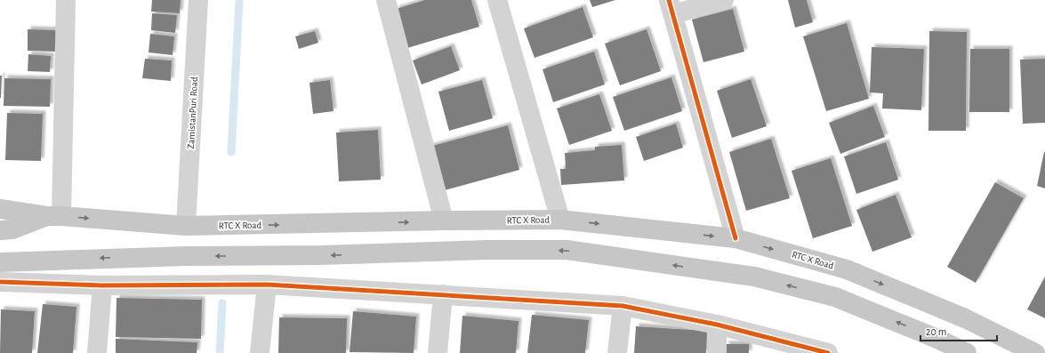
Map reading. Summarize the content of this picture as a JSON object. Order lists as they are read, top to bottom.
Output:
{
  "streets": {
    "main road": ["RTC X Road"],
    "street": ["ZamistanPuri Road"]
  },
  "crossings": [
    ["ZamistanPuri Road", "RTC X Road"]
  ],
  "scale_bar": "20 m"
}
